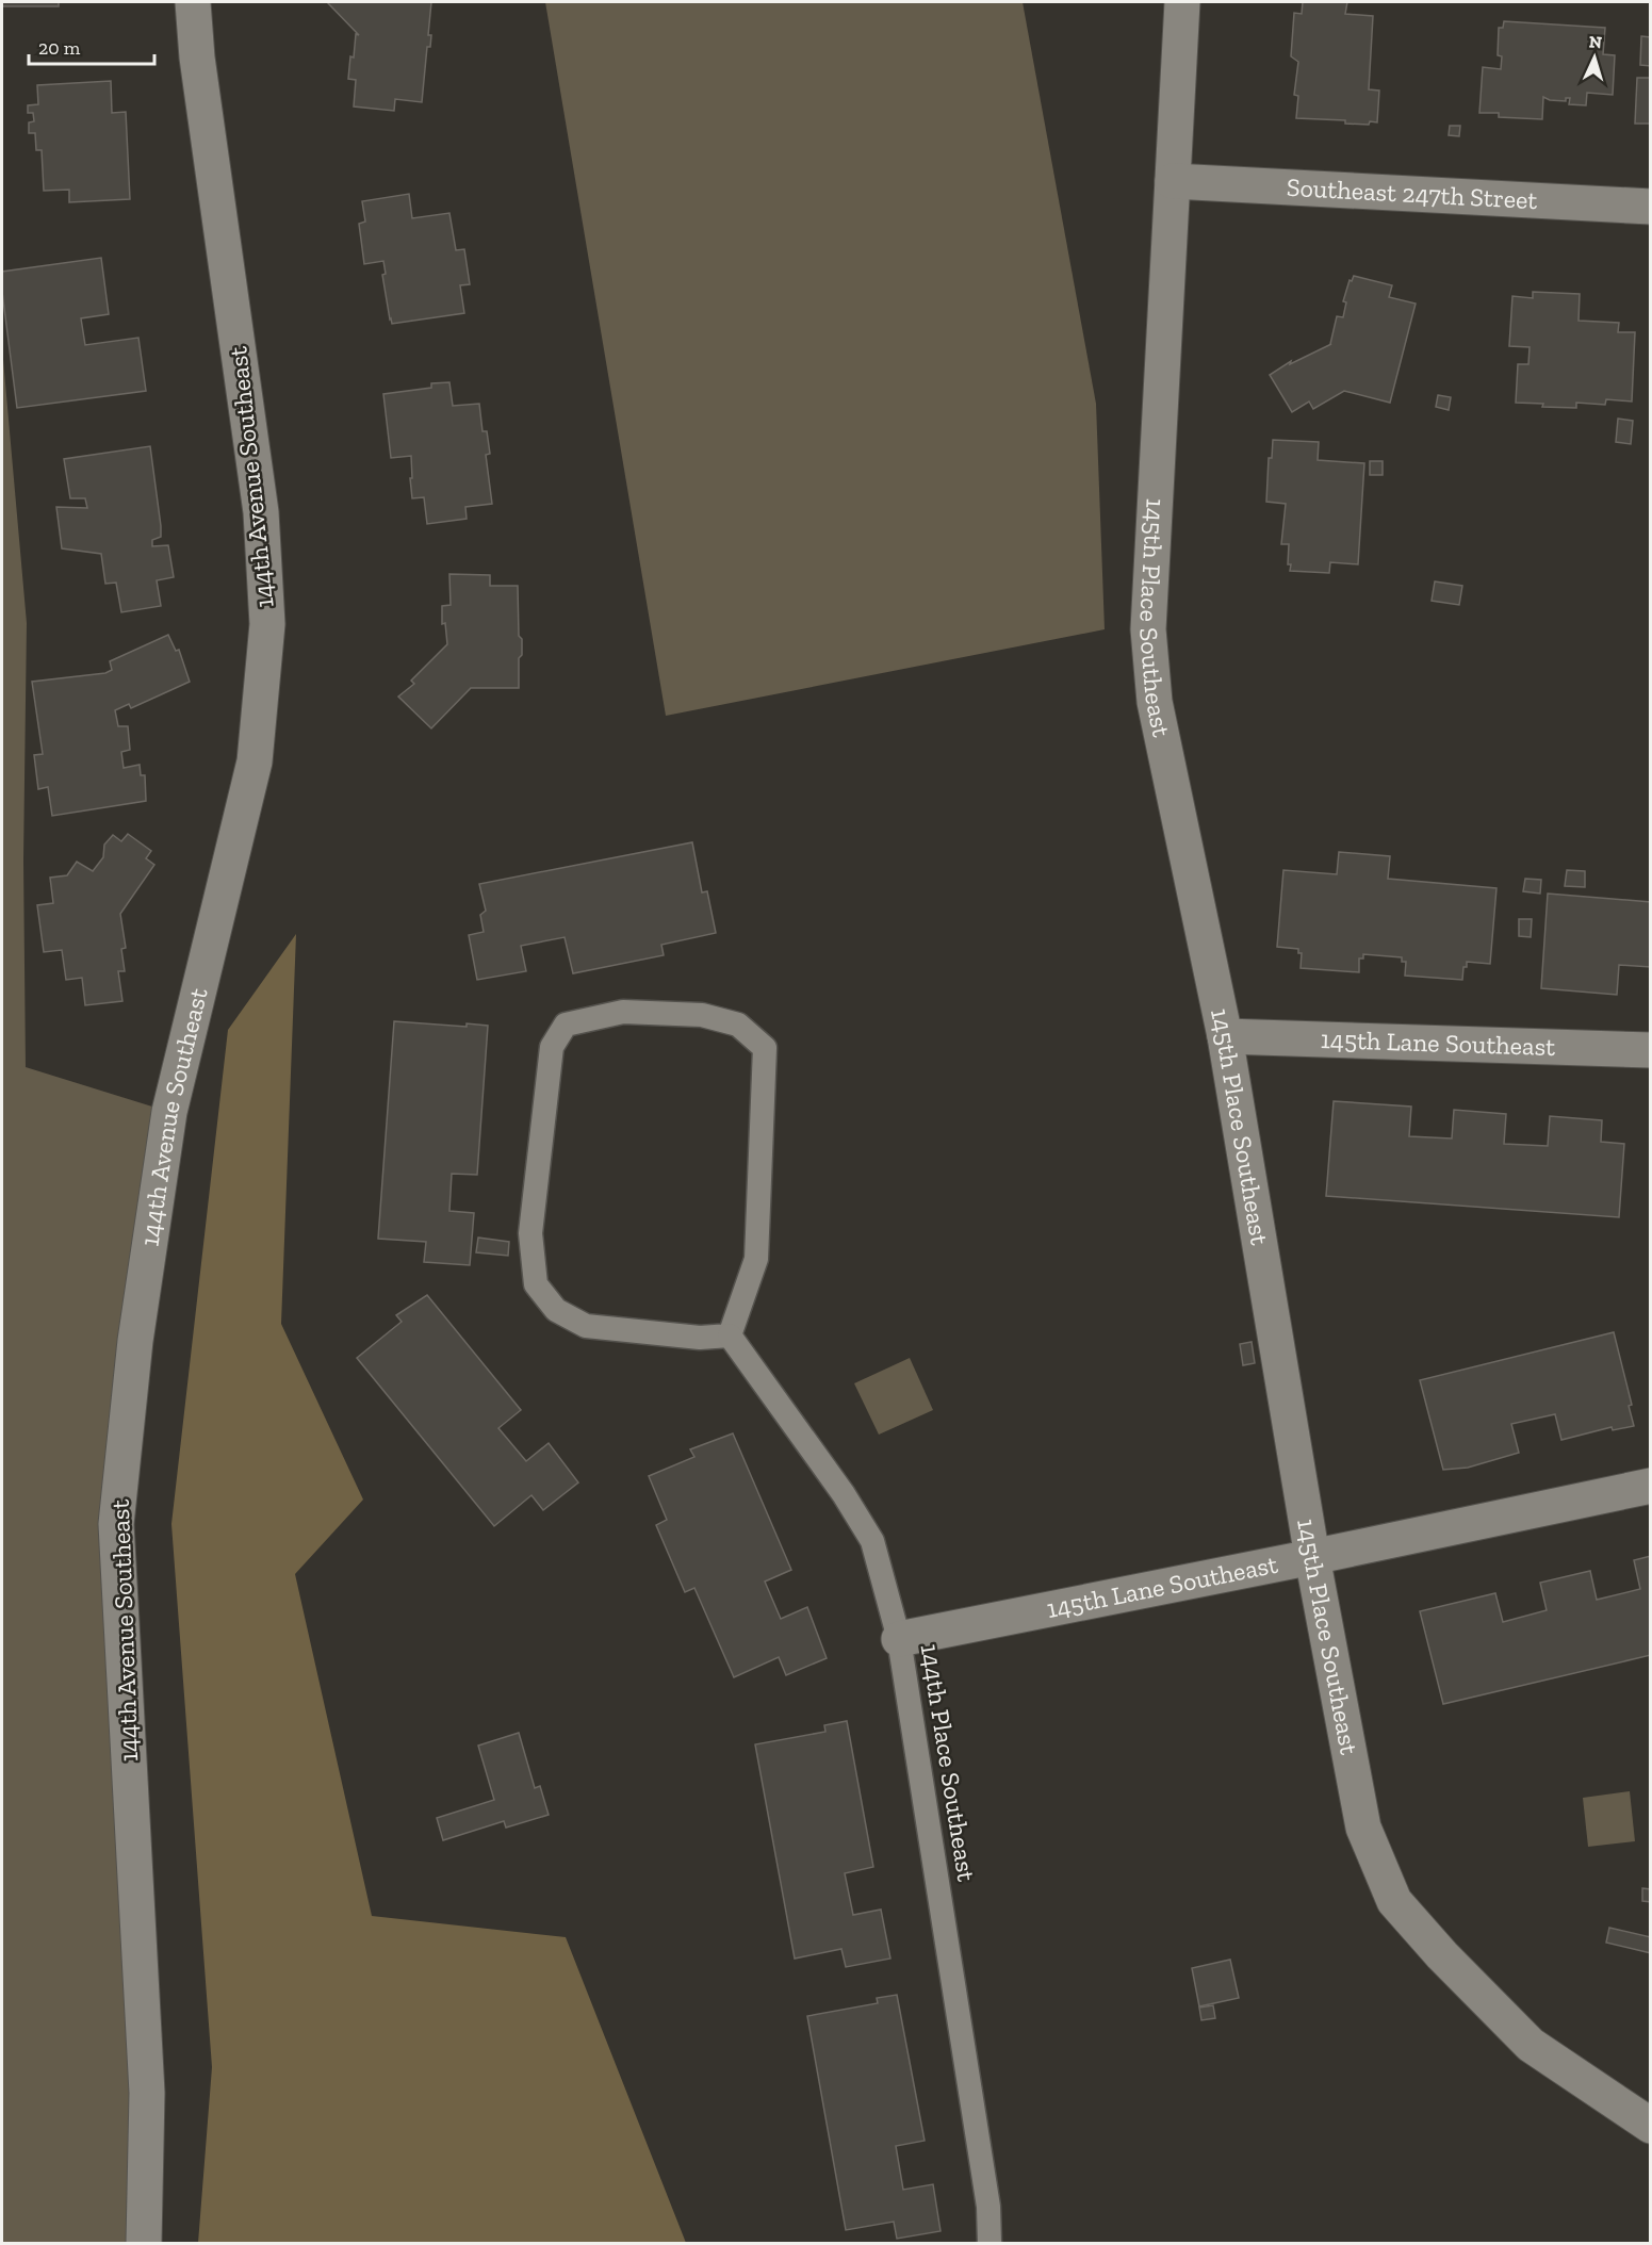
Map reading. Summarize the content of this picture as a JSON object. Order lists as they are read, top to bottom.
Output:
{
  "streets": {
    "street": [
      "Southeast 247th Street",
      "144th Avenue Southeast",
      "145th Place Southeast",
      "145th Lane Southeast"
    ],
    "lane": ["144th Place Southeast"]
  },
  "crossings": [
    ["Southeast 247th Street", "145th Place Southeast"],
    ["145th Place Southeast", "145th Lane Southeast"],
    ["145th Lane Southeast", "144th Place Southeast"]
  ],
  "scale_bar": "20 m",
  "north": "top"
}
